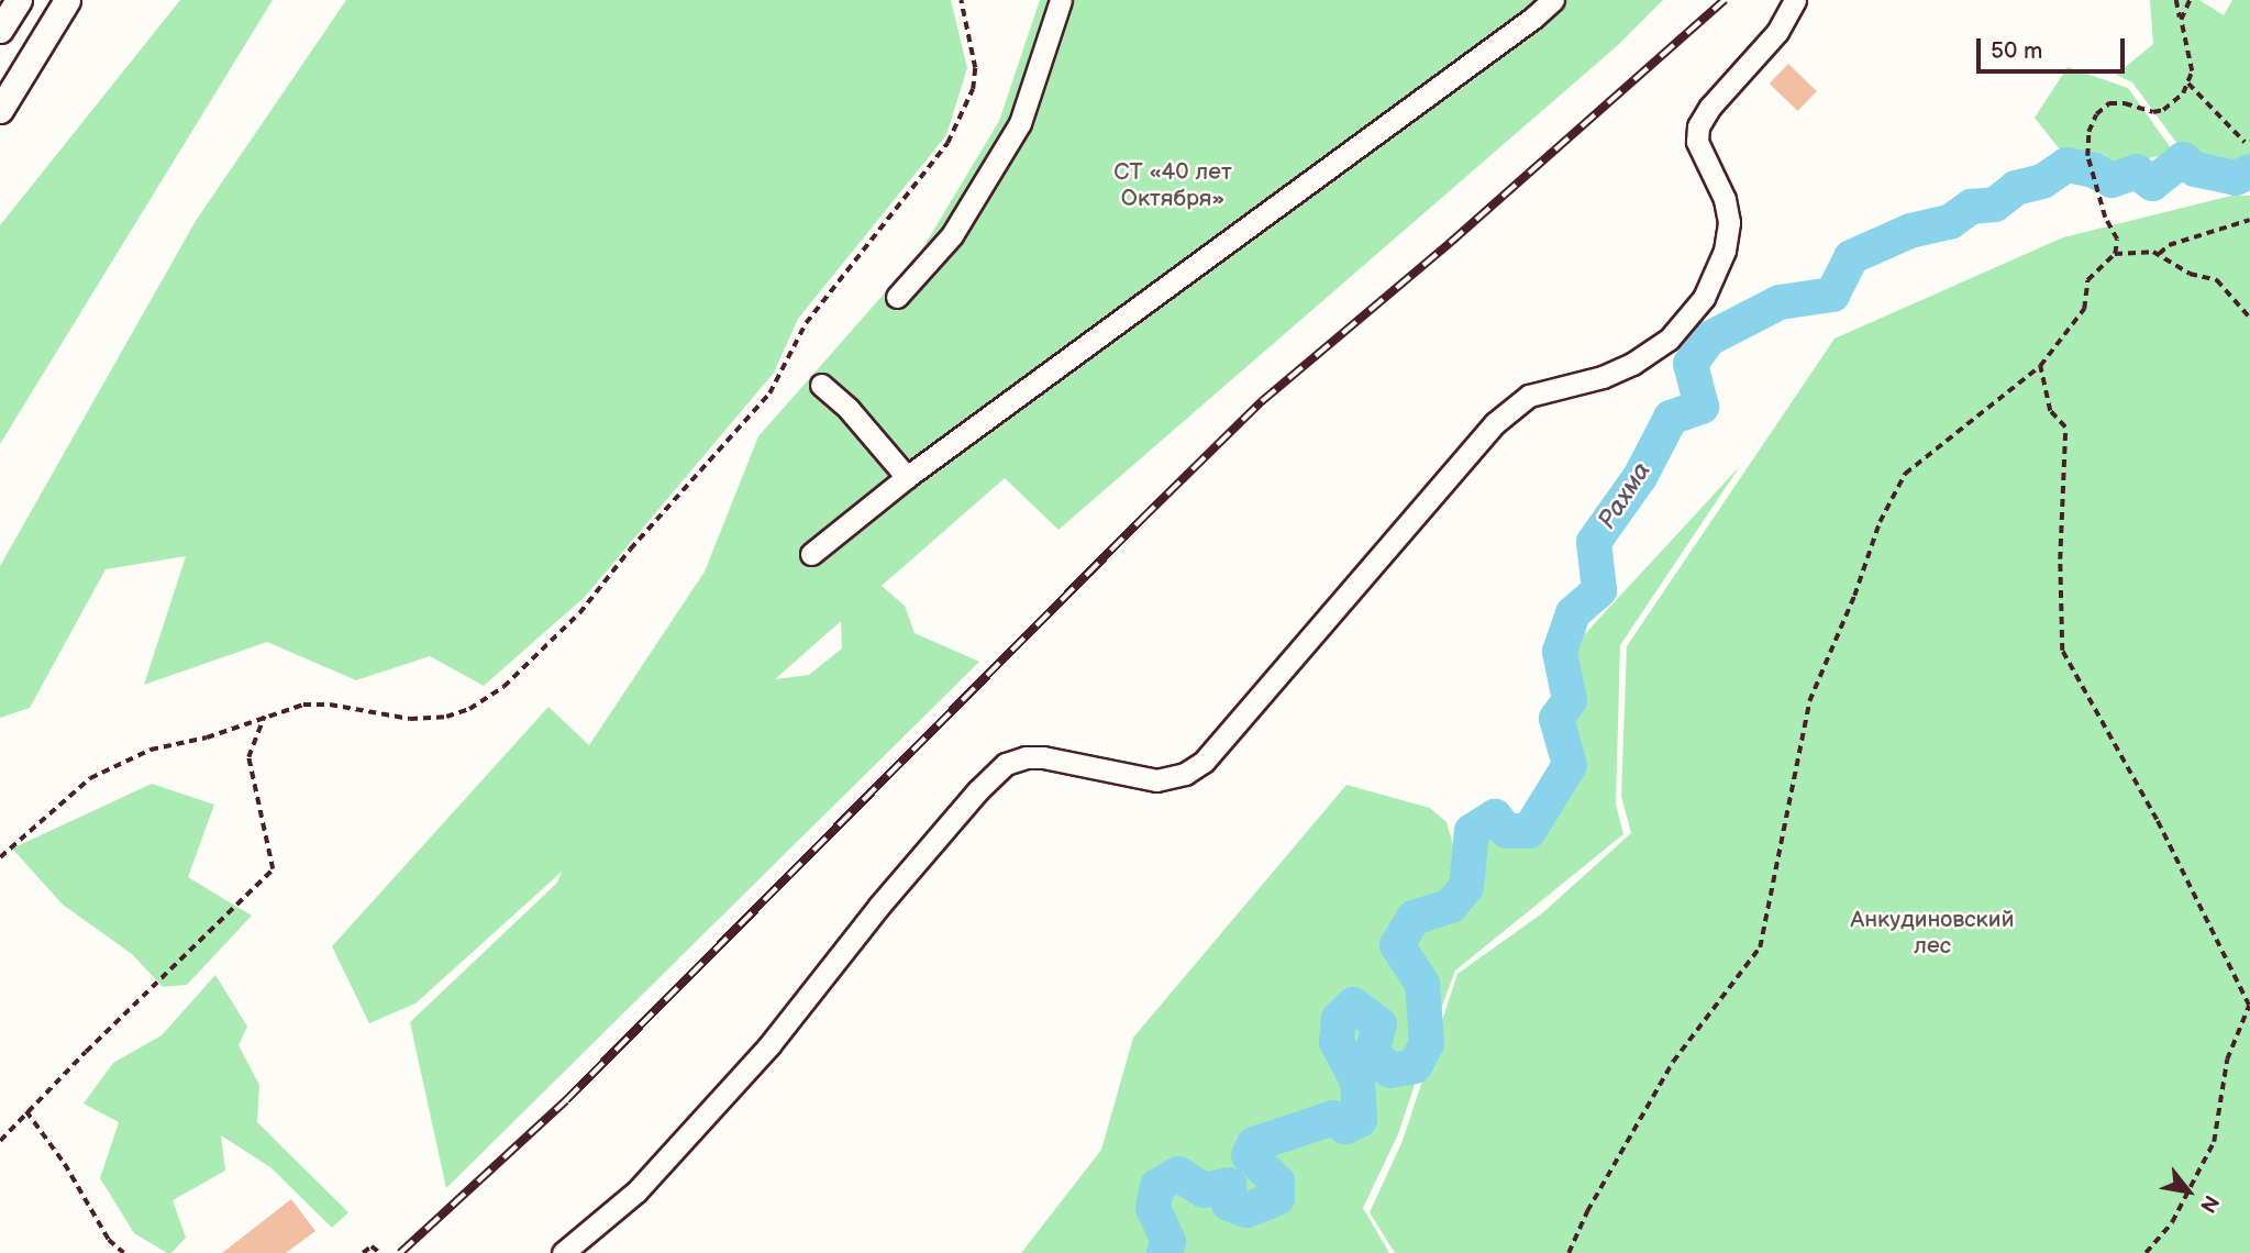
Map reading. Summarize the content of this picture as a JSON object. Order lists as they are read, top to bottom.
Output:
{
  "water": ["Рахма"],
  "parks": ["СТ «40 лет Октября»", "Анкудиновский лес"],
  "scale_bar": "50 m",
  "north": "bottom right"
}
